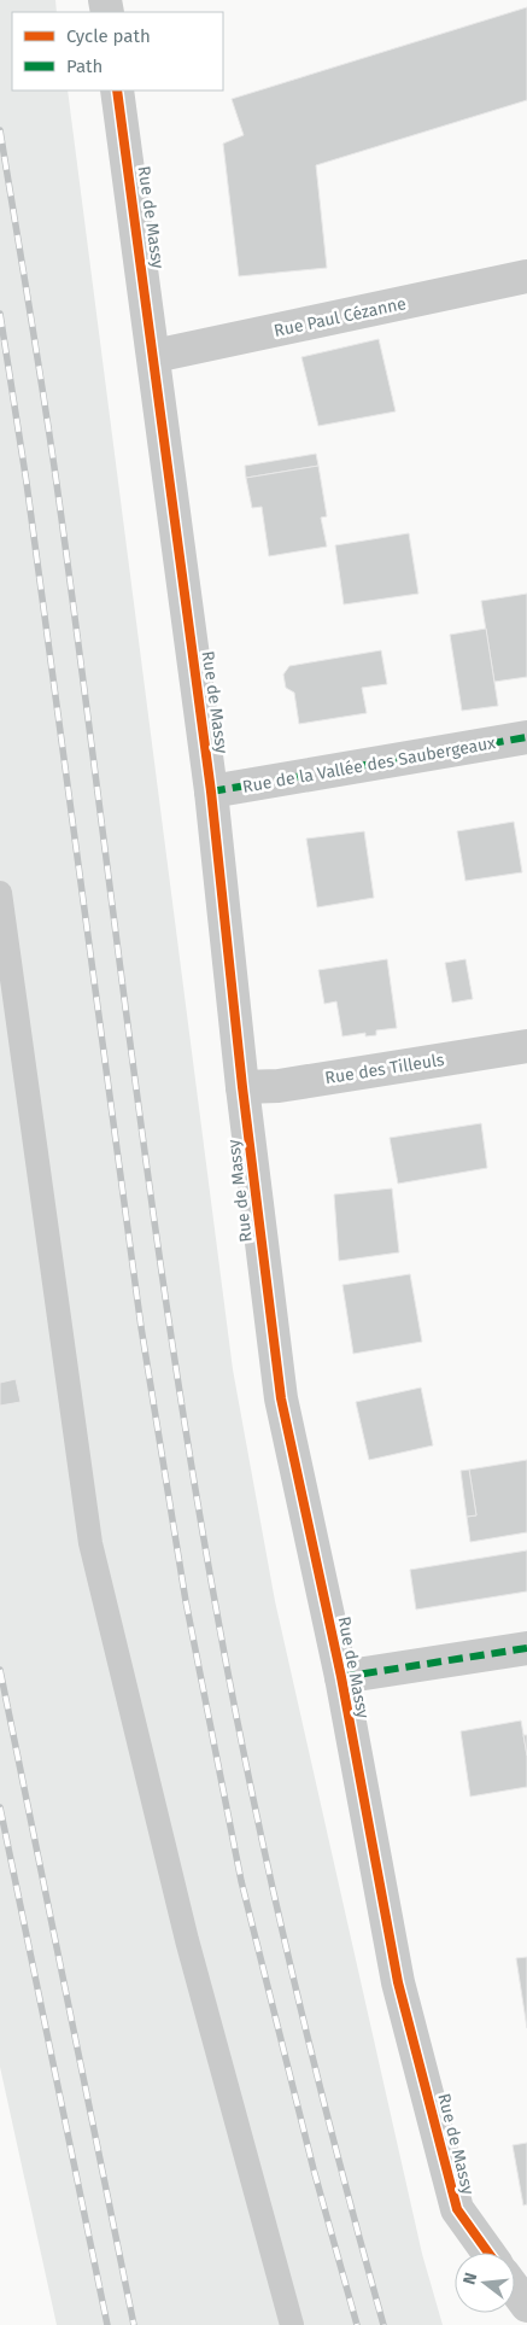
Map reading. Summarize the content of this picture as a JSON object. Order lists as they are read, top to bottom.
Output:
{
  "streets": {
    "street": [
      "Rue de Massy",
      "Rue Paul Cézanne",
      "Rue de la Vallée des Saubergeaux",
      "Rue des Tilleuls"
    ]
  },
  "crossings": [
    ["Rue de Massy", "Rue Paul Cézanne"],
    ["Rue de Massy", "Rue de la Vallée des Saubergeaux"],
    ["Rue de Massy", "Rue des Tilleuls"]
  ],
  "legend": ["Cycle path", "Path"],
  "north": "left"
}
